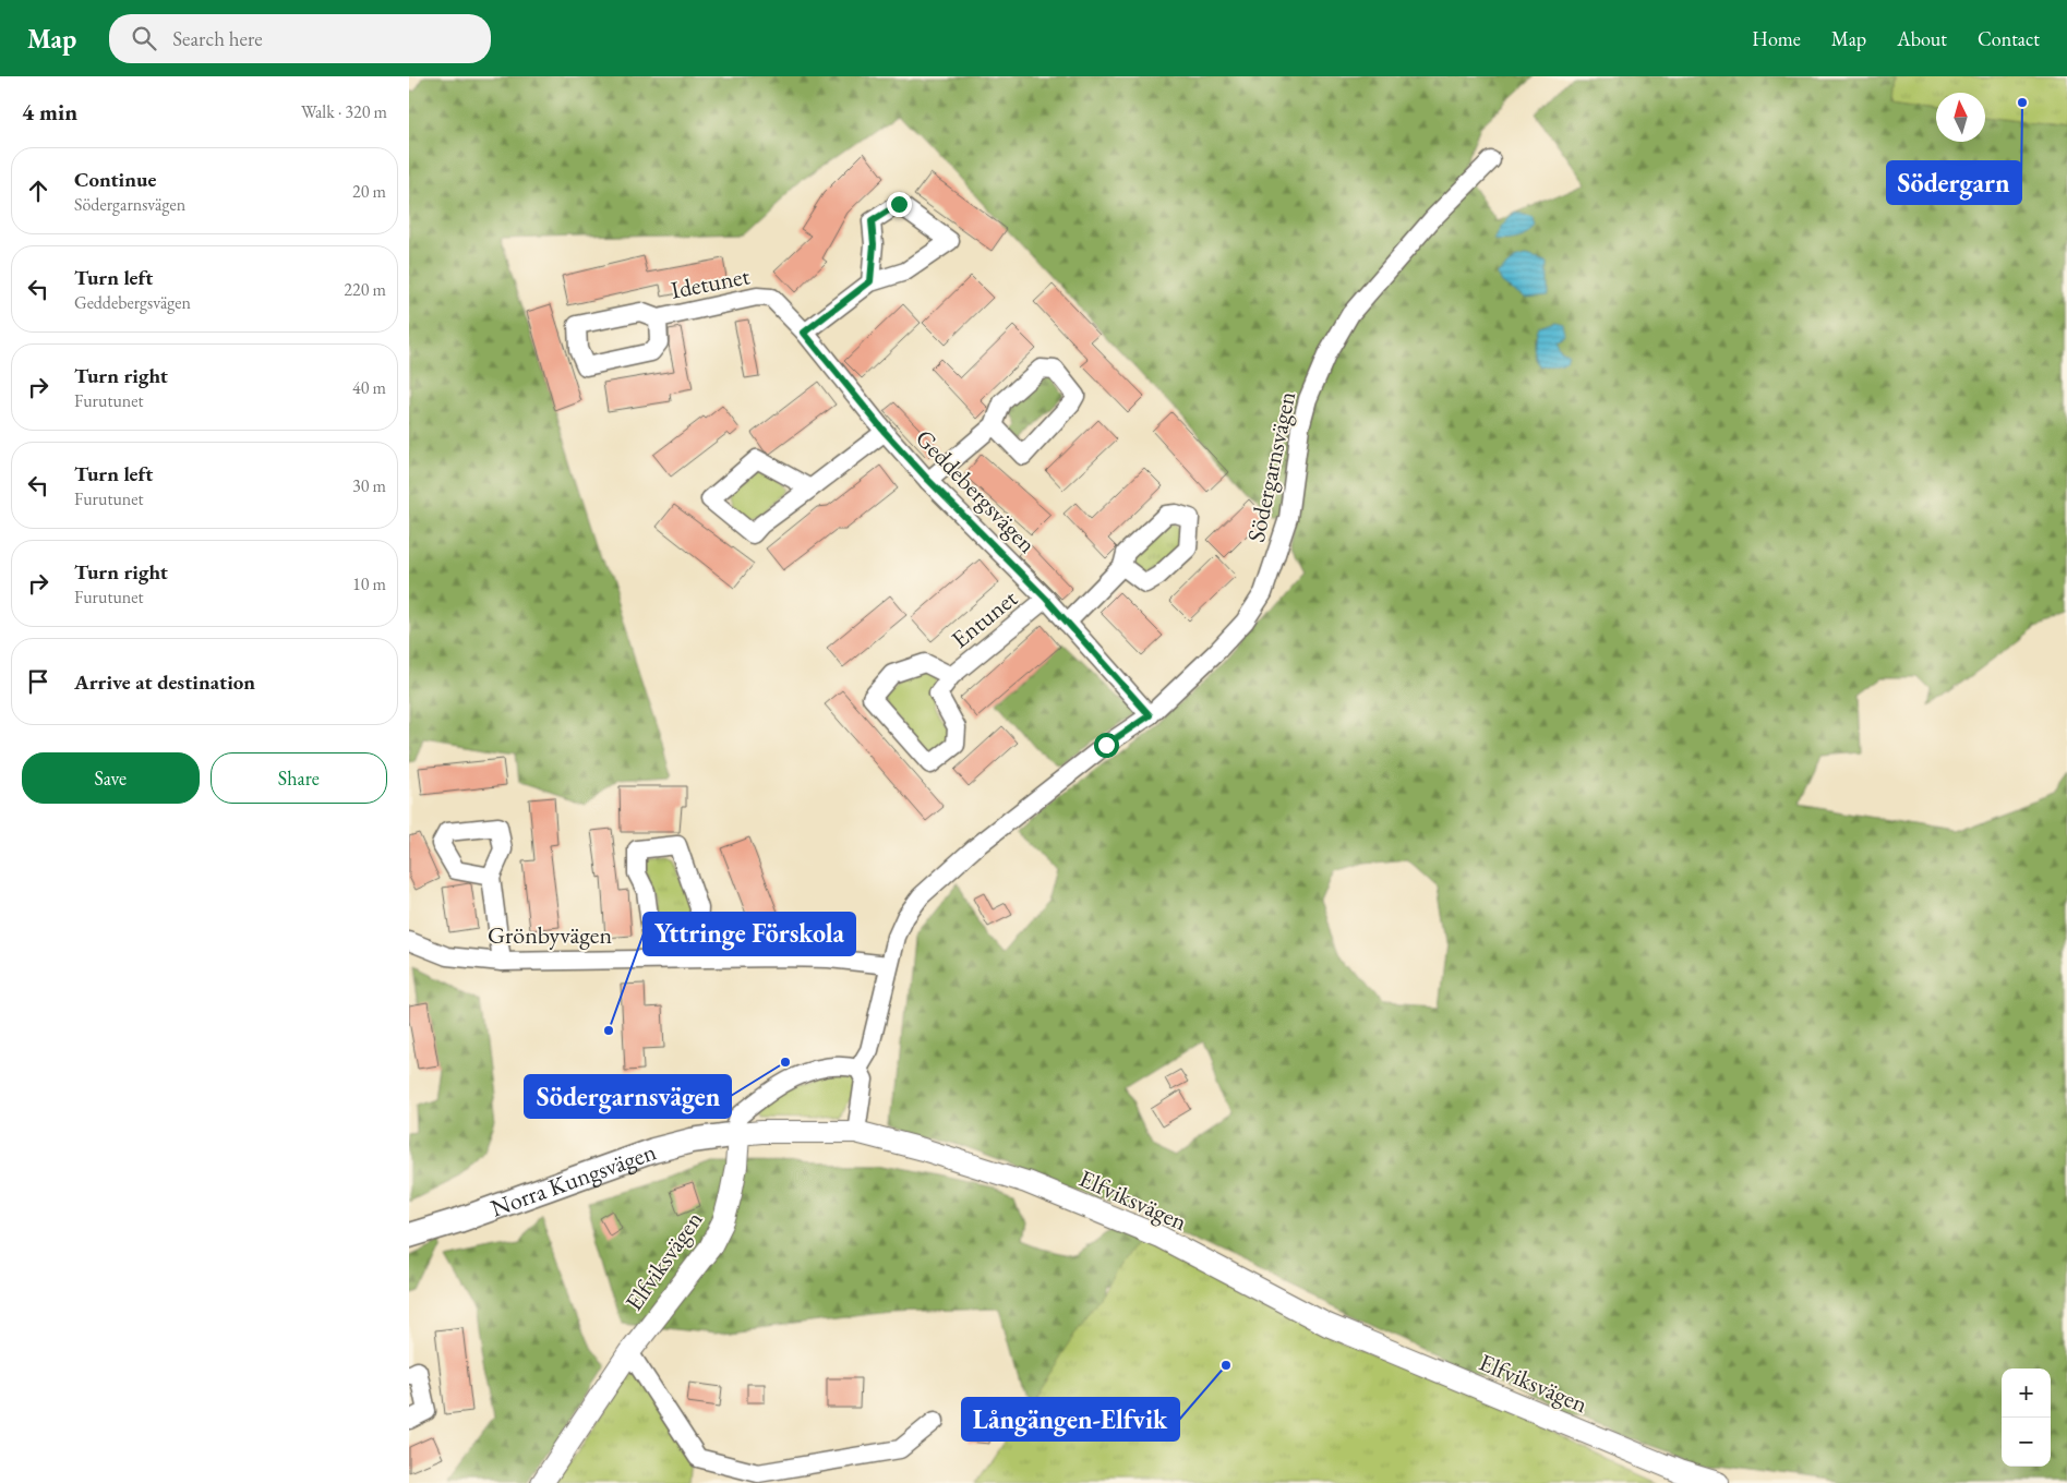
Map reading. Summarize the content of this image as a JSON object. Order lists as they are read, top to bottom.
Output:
{
  "streets": {
    "main road": ["Norra Kungsvägen"],
    "street": [
      "Idetunet",
      "Södergarnsvägen",
      "Geddebergsvägen",
      "Entunet",
      "Grönbyvägen",
      "Elfviksvägen"
    ]
  },
  "crossings": [
    ["Idetunet", "Geddebergsvägen"],
    ["Södergarnsvägen", "Geddebergsvägen"],
    ["Södergarnsvägen", "Grönbyvägen"],
    ["Geddebergsvägen", "Entunet"],
    ["Norra Kungsvägen", "Elfviksvägen"]
  ],
  "places": [
    "Södergarn",
    "Yttringe Förskola",
    "Södergarnsvägen",
    "Långängen-Elfvik"
  ],
  "north": "top",
  "page": {
    "header": "Map",
    "search": "Search here",
    "nav": [
      "Home",
      "Map",
      "About",
      "Contact"
    ],
    "heading": ["4 min", "Walk · 320 m"],
    "list": [
      ["Continue", "Södergarnsvägen", "20 m"],
      ["Turn left", "Geddebergsvägen", "220 m"],
      ["Turn right", "Furutunet", "40 m"],
      ["Turn left", "Furutunet", "30 m"],
      ["Turn right", "Furutunet", "10 m"],
      "Arrive at destination"
    ],
    "buttons": ["Save", "Share"],
    "map_buttons": ["+", "−"]
  }
}
